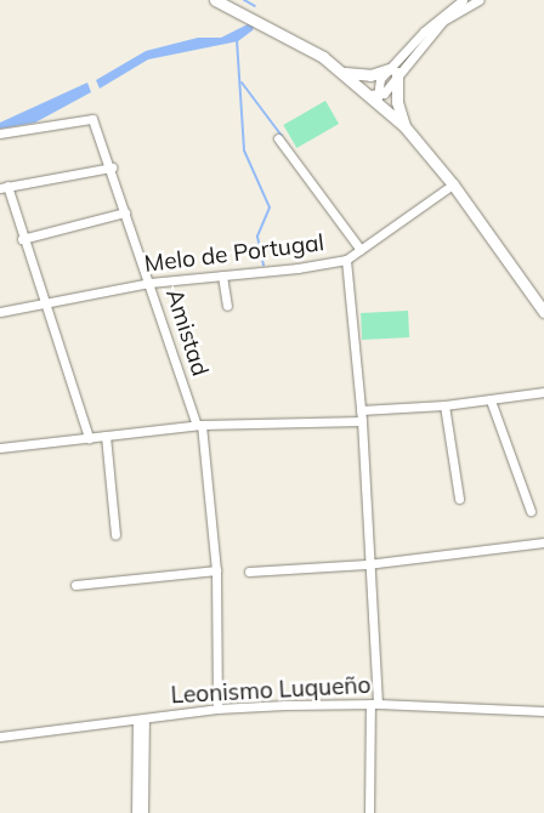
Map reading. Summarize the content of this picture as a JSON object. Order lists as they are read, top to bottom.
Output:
{
  "streets": {
    "street": ["Melo de Portugal", "Amistad", "Leonismo Luqueño"]
  },
  "crossings": [
    ["Melo de Portugal", "Amistad"],
    ["Amistad", "Leonismo Luqueño"]
  ]
}
